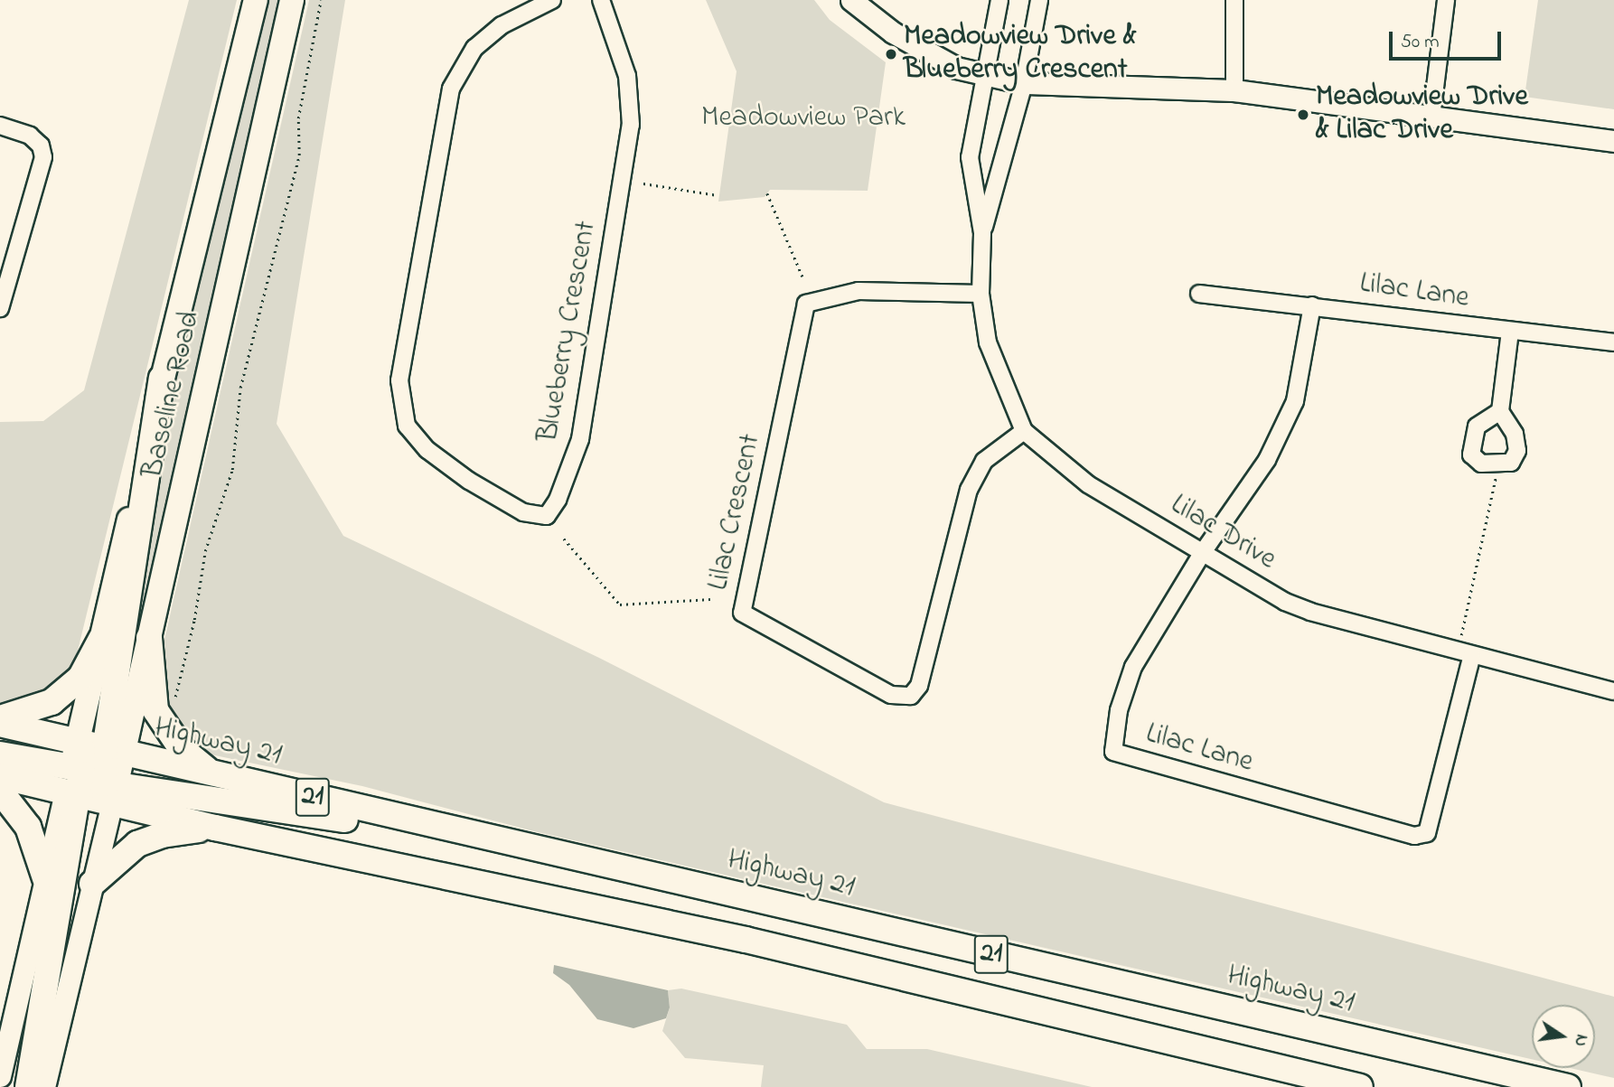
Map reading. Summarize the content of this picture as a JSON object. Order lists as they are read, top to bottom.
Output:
{
  "streets": {
    "main road": ["Baseline Road", "Highway 21", "21"],
    "street": [
      "Lilac Lane",
      "Blueberry Crescent",
      "Lilac Crescent",
      "Lilac Drive"
    ]
  },
  "crossings": [
    ["Lilac Lane", "Lilac Drive"],
    ["Baseline Road", "Highway 21"],
    ["Lilac Crescent", "Lilac Drive"]
  ],
  "parks": ["Meadowview Park"],
  "places": ["Meadowview Drive & Blueberry Crescent", "Meadowview Drive & Lilac Drive"],
  "scale_bar": "50 m",
  "north": "right"
}
